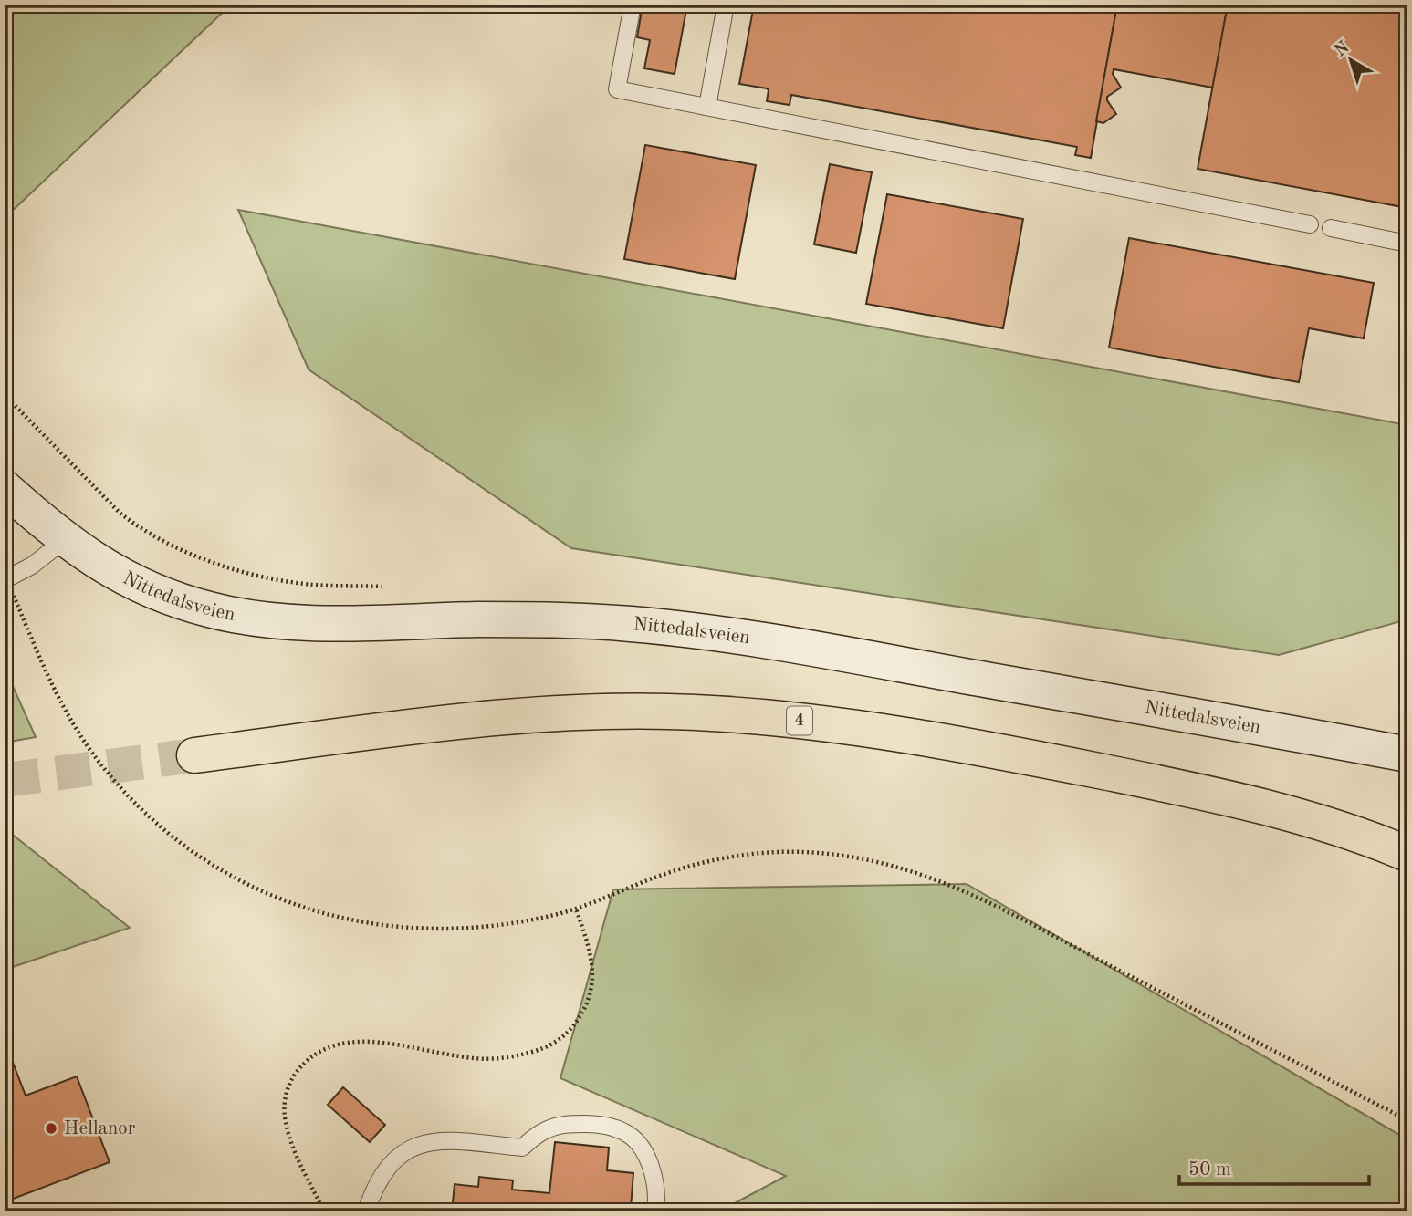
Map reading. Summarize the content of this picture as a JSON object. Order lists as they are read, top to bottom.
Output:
{
  "streets": {
    "highway": ["4"],
    "main road": ["Nittedalsveien"]
  },
  "places": ["Hellanor"],
  "scale_bar": "50 m",
  "north": "top left"
}
